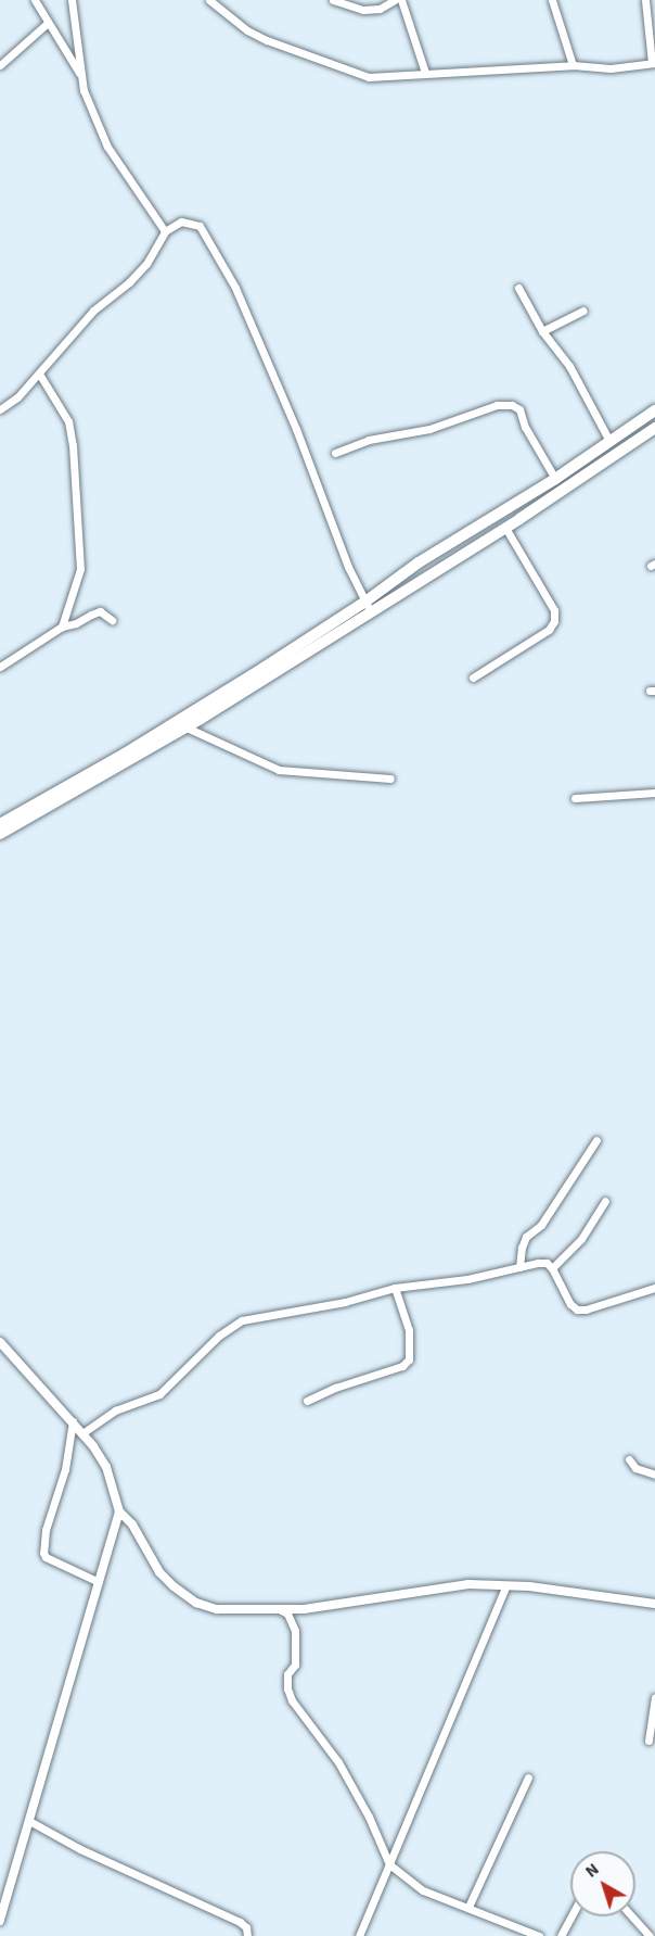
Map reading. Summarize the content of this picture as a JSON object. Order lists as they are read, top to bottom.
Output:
{
  "north": "top left"
}
